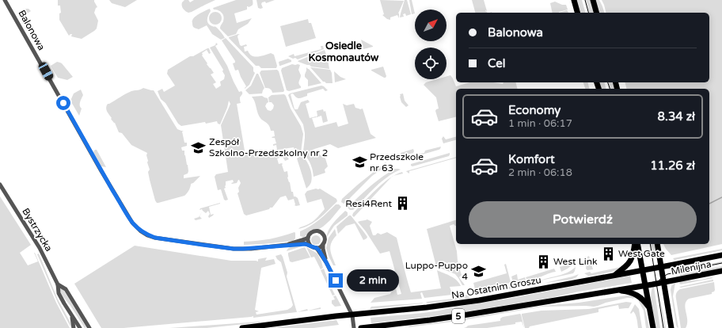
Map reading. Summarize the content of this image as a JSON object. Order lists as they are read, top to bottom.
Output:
{
  "streets": {
    "main road": ["Milenijna", "Na Ostatnim Groszu", "5"],
    "street": ["Balonowa", "Bystrzycka"]
  },
  "crossings": [
    ["Milenijna", "5"],
    ["Na Ostatnim Groszu", "5"]
  ],
  "districts": ["Osiedle Kosmonautów"],
  "places": {
    "school or university": ["Zespół Szkolno-Przedszkolny nr 2", "Przedszkole nr 63", "Luppo-Puppo 4"],
    "building": ["Resi4Rent", "West Gate", "West Link"]
  },
  "north": "top right",
  "page": {
    "banner": ["Balonowa", "Cel"],
    "list": [
      {
        "name": "Economy",
        "note": "1 min · 06:17",
        "value": "8.34 zł"
      },
      {
        "name": "Komfort",
        "note": "2 min · 06:18",
        "value": "11.26 zł"
      }
    ],
    "buttons": "Potwierdź",
    "bubble": "2 min"
  }
}
